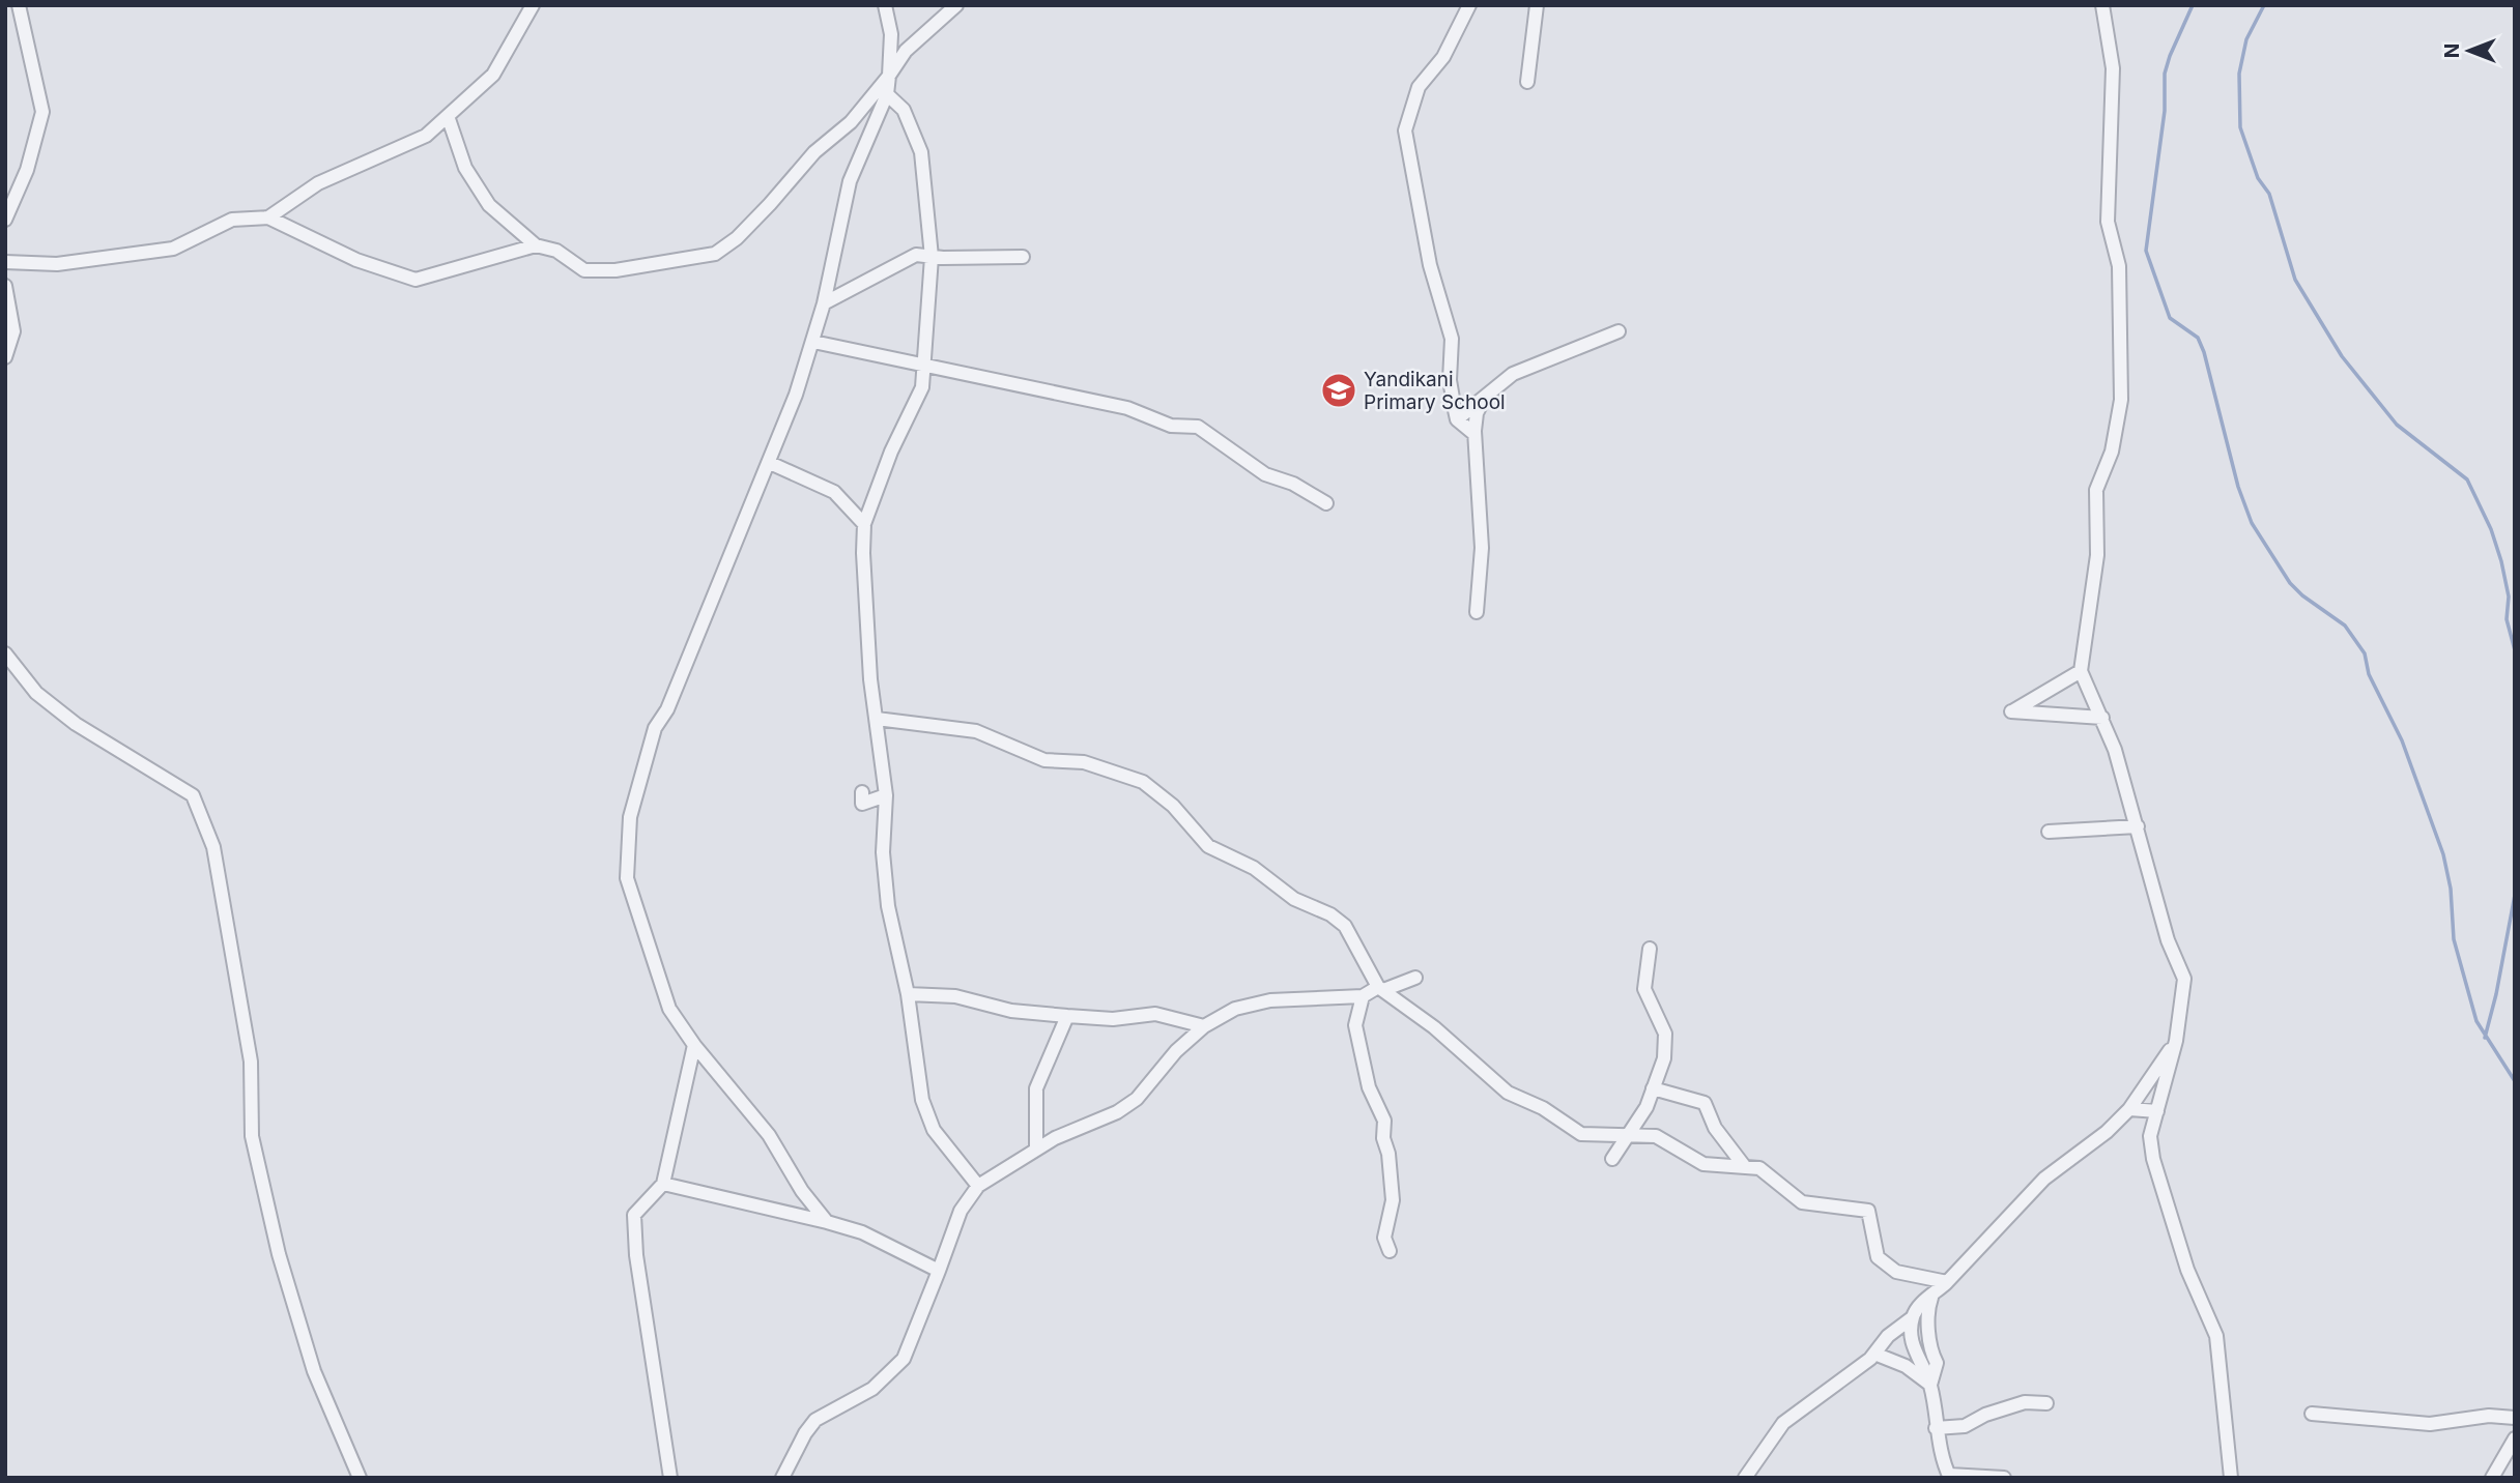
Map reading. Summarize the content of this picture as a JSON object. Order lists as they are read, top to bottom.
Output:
{
  "places": {
    "school or university": ["Yandikani Primary School"]
  },
  "north": "left"
}
